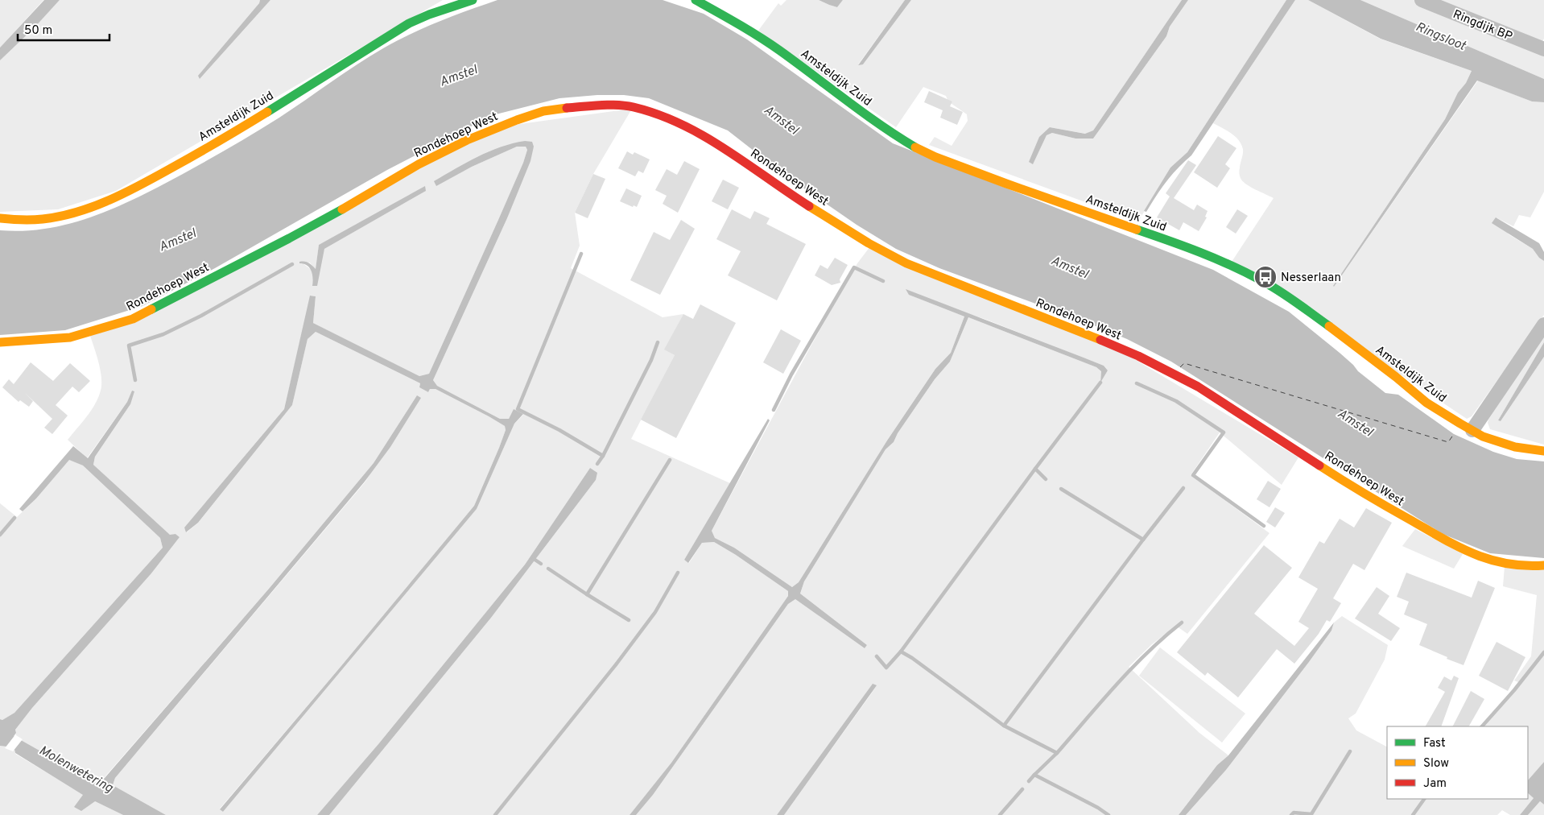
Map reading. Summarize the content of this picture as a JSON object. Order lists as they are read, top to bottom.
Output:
{
  "streets": {
    "street": ["Ringdijk BP", "Amsteldijk Zuid", "Rondehoep West"]
  },
  "water": ["Ringsloot", "Amstel", "Molenwetering"],
  "places": {
    "bus stop": ["Nesserlaan"]
  },
  "legend": ["Fast", "Slow", "Jam"],
  "scale_bar": "50 m"
}
